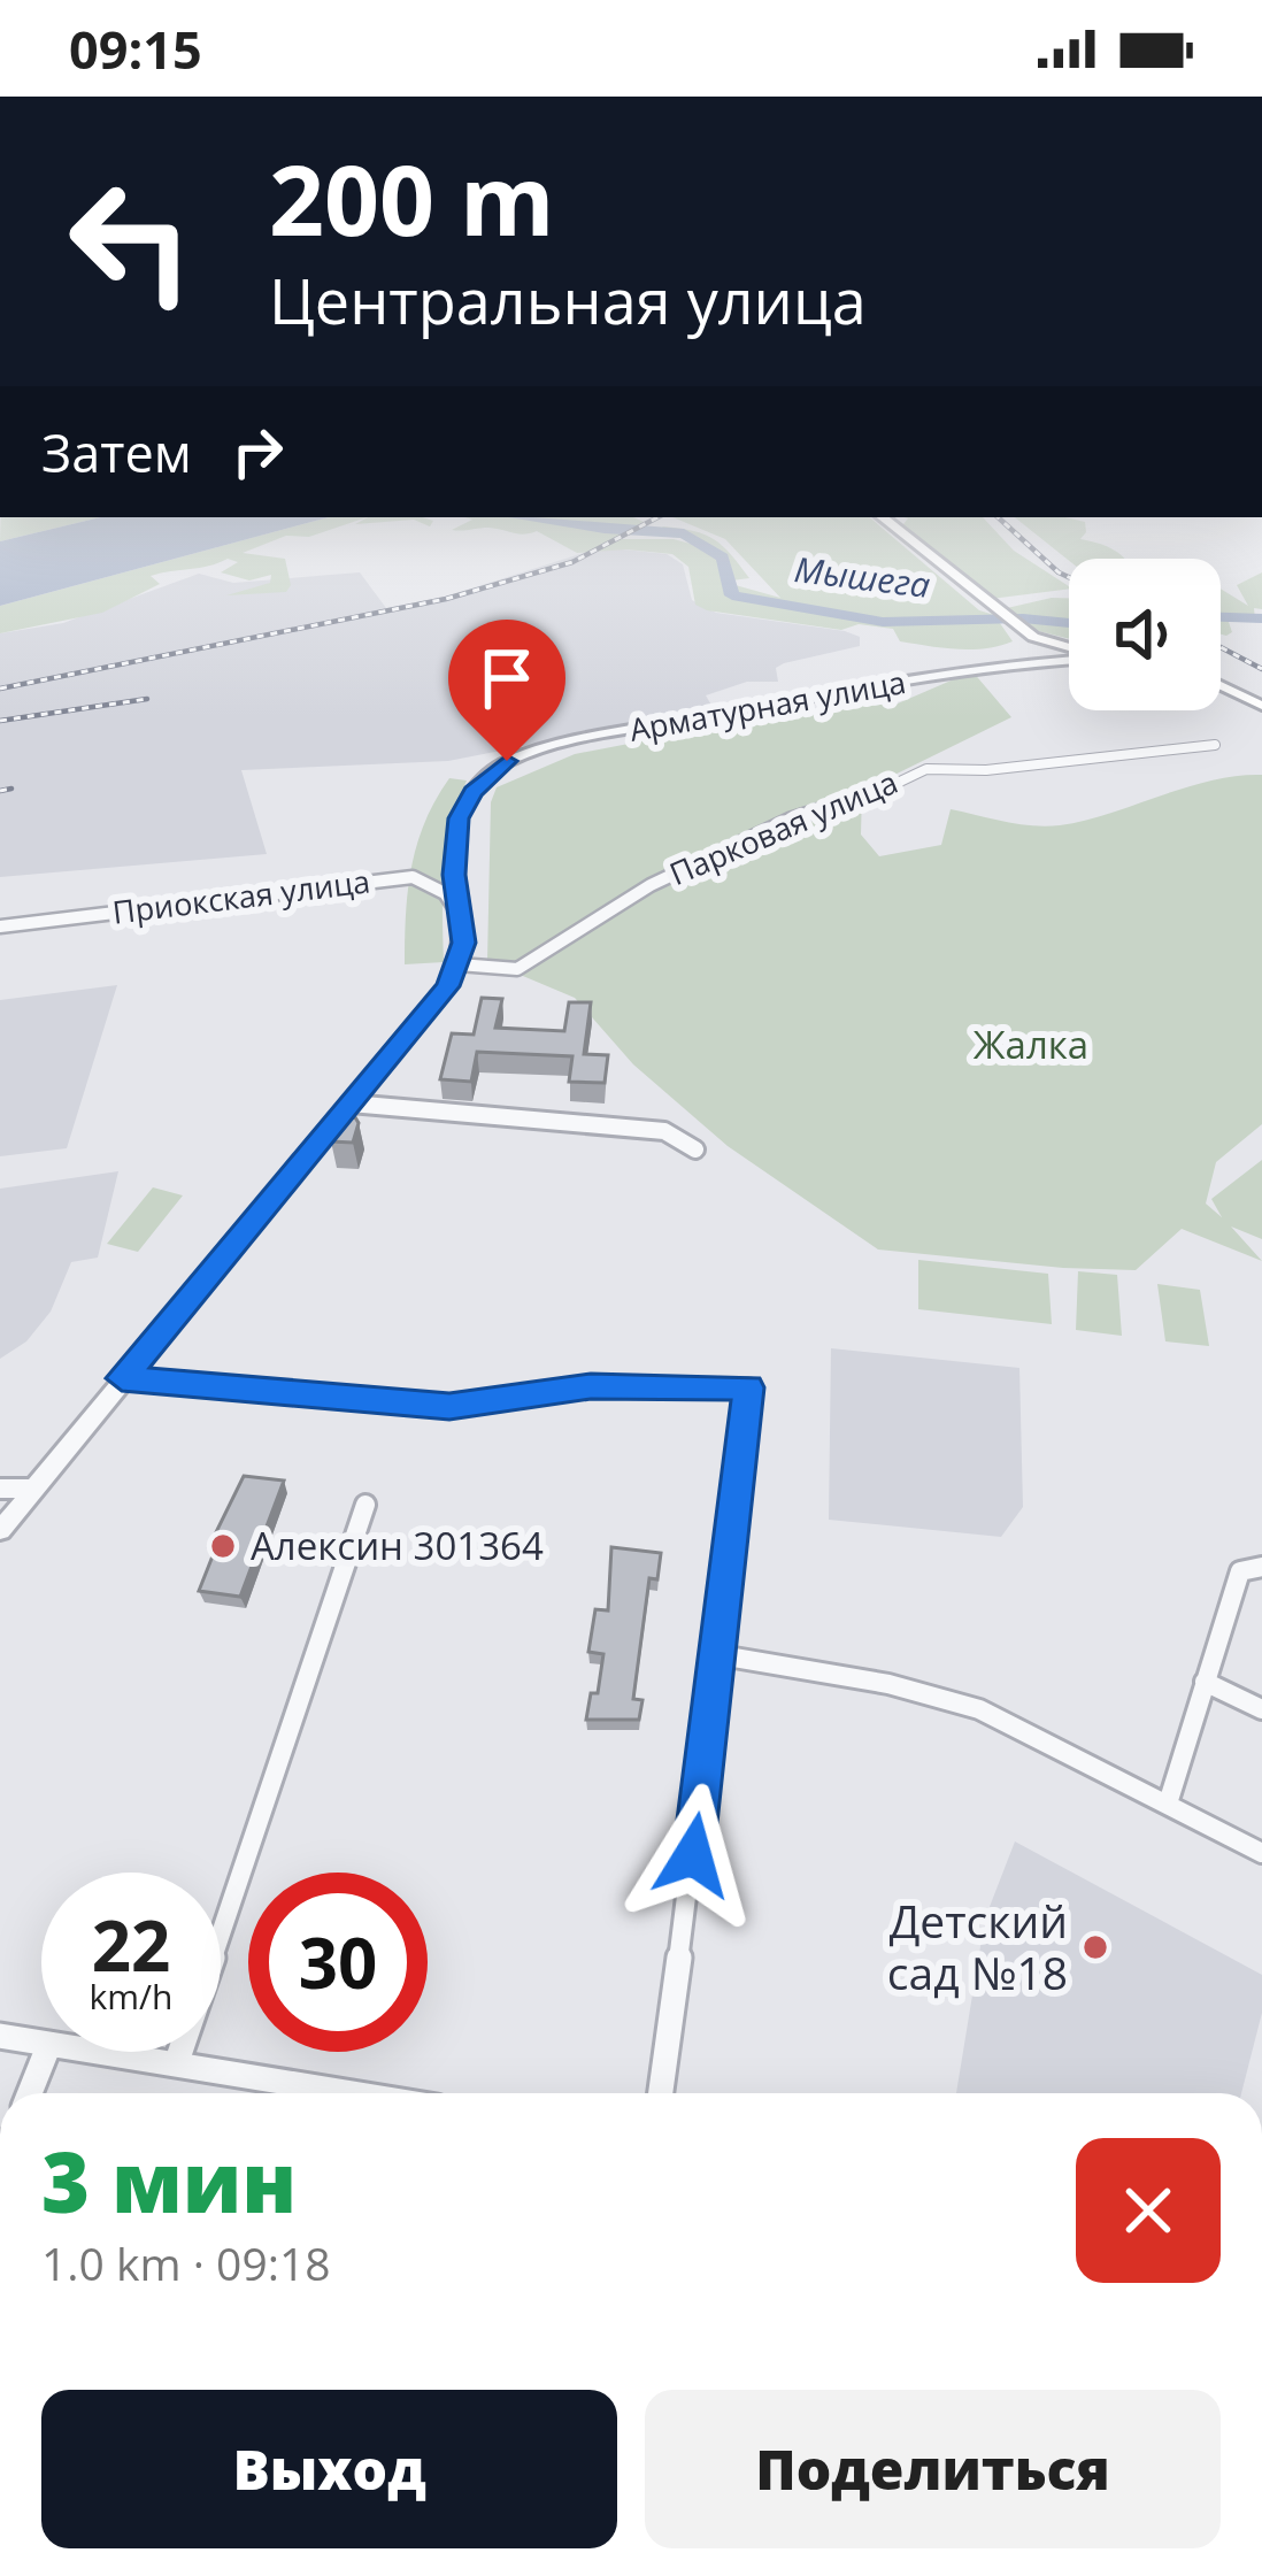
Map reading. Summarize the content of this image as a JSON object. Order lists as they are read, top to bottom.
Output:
{
  "streets": {
    "street": ["Арматурная улица", "Парковая улица", "Приокская улица"]
  },
  "crossings": [
    ["Арматурная улица", "Парковая улица"],
    ["Арматурная улица", "Приокская улица"]
  ],
  "water": ["Мышега"],
  "parks": ["Жалка"],
  "places": ["Алексин 301364", "Детский сад №18"],
  "page": {
    "status": "09:15",
    "turn": ["200 m", "Центральная улица"],
    "then": "Затем",
    "speed": "22 km/h",
    "limit": "30",
    "heading": ["3 мин", "1.0 km · 09:18"],
    "buttons": ["Выход", "Поделиться"]
  }
}
